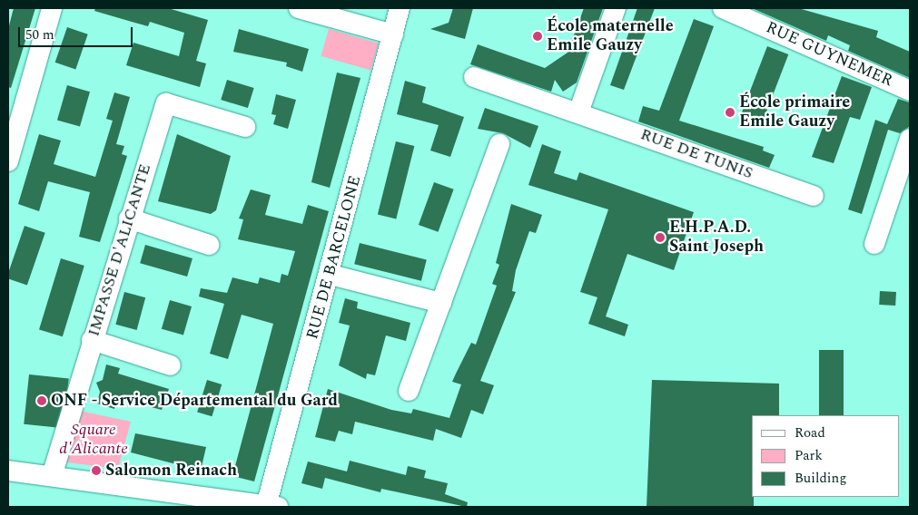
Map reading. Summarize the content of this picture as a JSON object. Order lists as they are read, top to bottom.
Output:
{
  "streets": {
    "street": [
      "RUE GUYNEMER",
      "RUE DE TUNIS",
      "IMPASSE D'ALICANTE",
      "RUE DE BARCELONE"
    ]
  },
  "parks": ["Square d'Alicante"],
  "places": [
    "École maternelle Emile Gauzy",
    "École primaire Emile Gauzy",
    "E.H.P.A.D. Saint Joseph",
    "ONF - Service Départemental du Gard",
    "Salomon Reinach"
  ],
  "legend": ["Road", "Park", "Building"],
  "scale_bar": "50 m"
}
